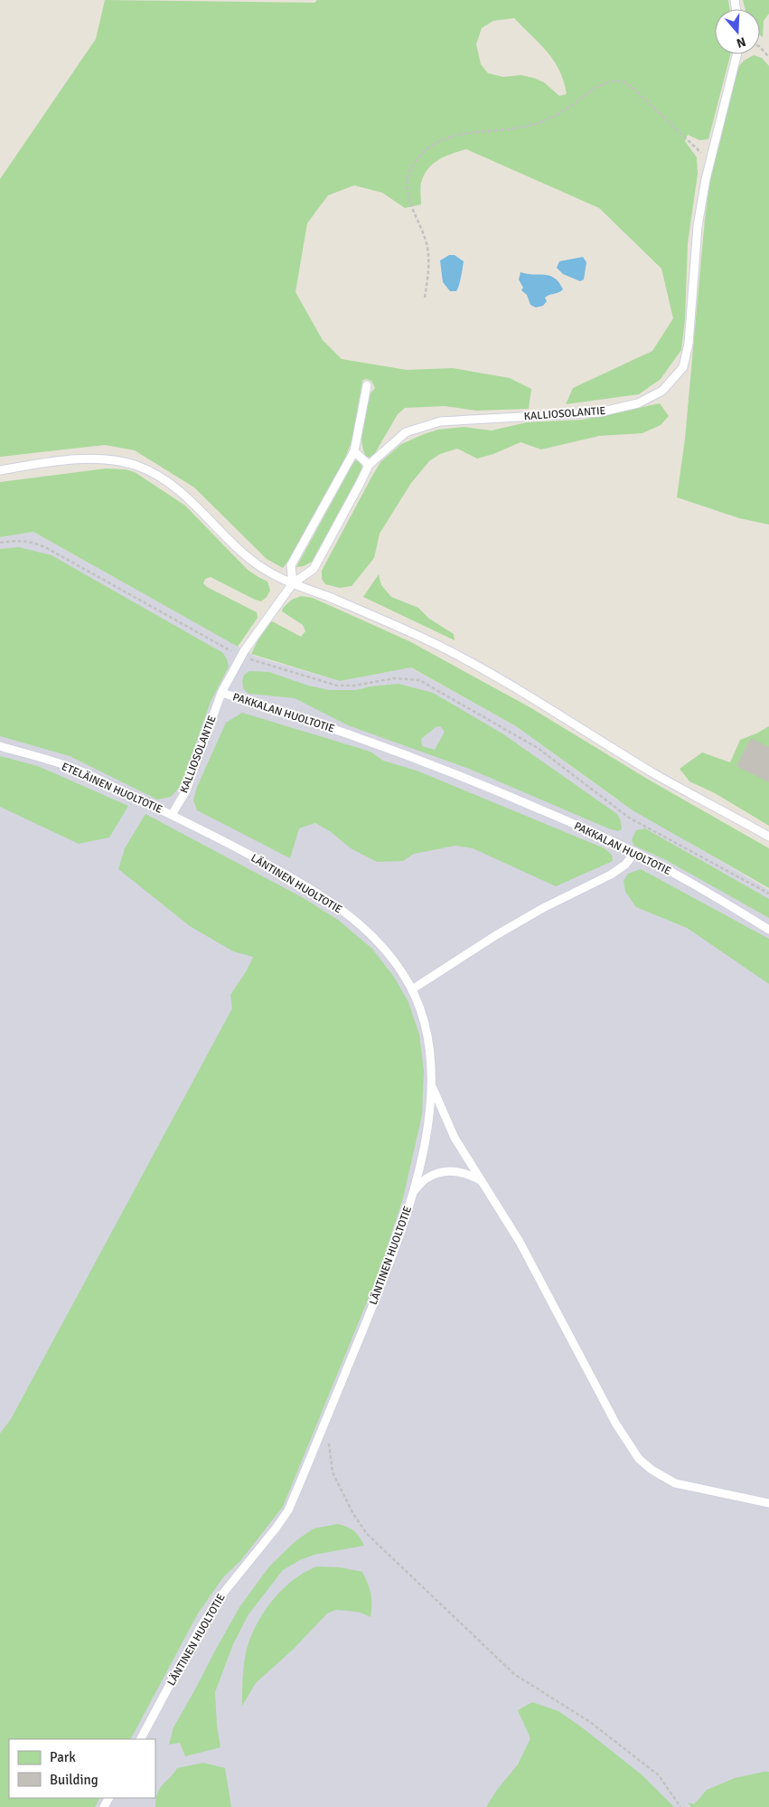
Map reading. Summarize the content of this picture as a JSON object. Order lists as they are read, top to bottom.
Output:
{
  "streets": {
    "lane": [
      "KALLIOSOLANTIE",
      "PAKKALAN HUOLTOTIE",
      "ETELÄINEN HUOLTOTIE",
      "LÄNTINEN HUOLTOTIE"
    ]
  },
  "crossings": [
    ["KALLIOSOLANTIE", "PAKKALAN HUOLTOTIE"],
    ["KALLIOSOLANTIE", "ETELÄINEN HUOLTOTIE"],
    ["KALLIOSOLANTIE", "LÄNTINEN HUOLTOTIE"],
    ["ETELÄINEN HUOLTOTIE", "LÄNTINEN HUOLTOTIE"]
  ],
  "legend": ["Park", "Building"],
  "north": "bottom"
}
